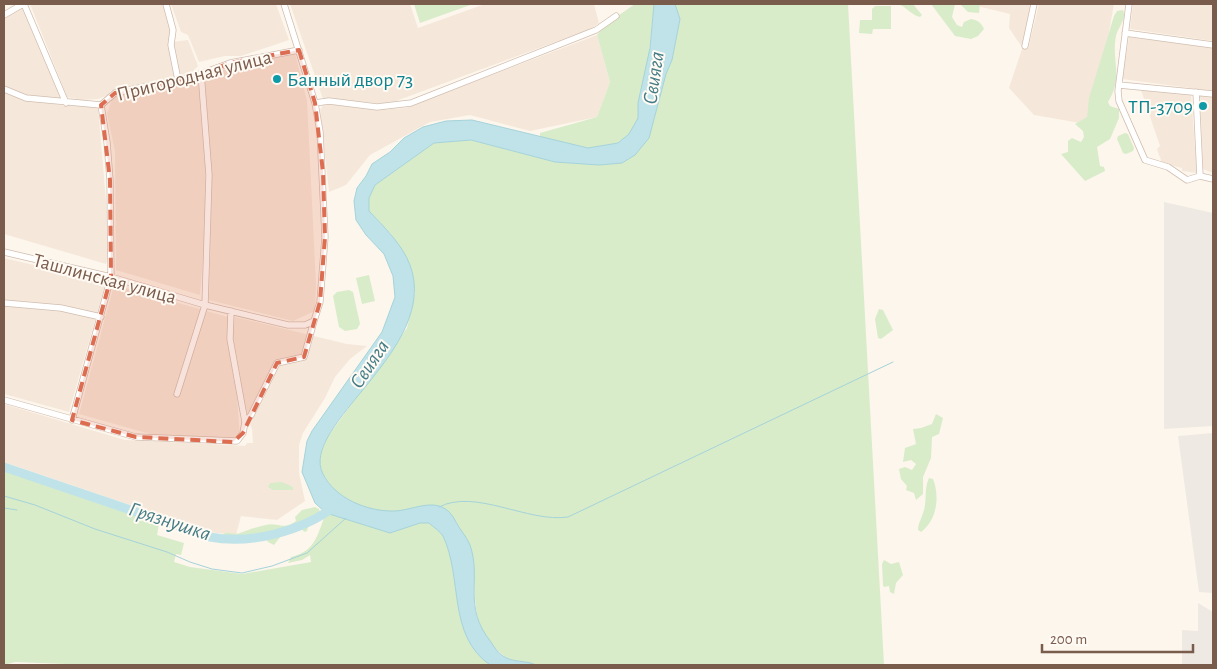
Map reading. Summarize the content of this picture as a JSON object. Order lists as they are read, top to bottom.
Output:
{
  "streets": {
    "street": ["Пригородная улица", "Ташлинская улица"]
  },
  "water": ["Свияга", "Грязнушка"],
  "places": ["Банный двор 73", "ТП-3709"],
  "scale_bar": "200 m"
}
